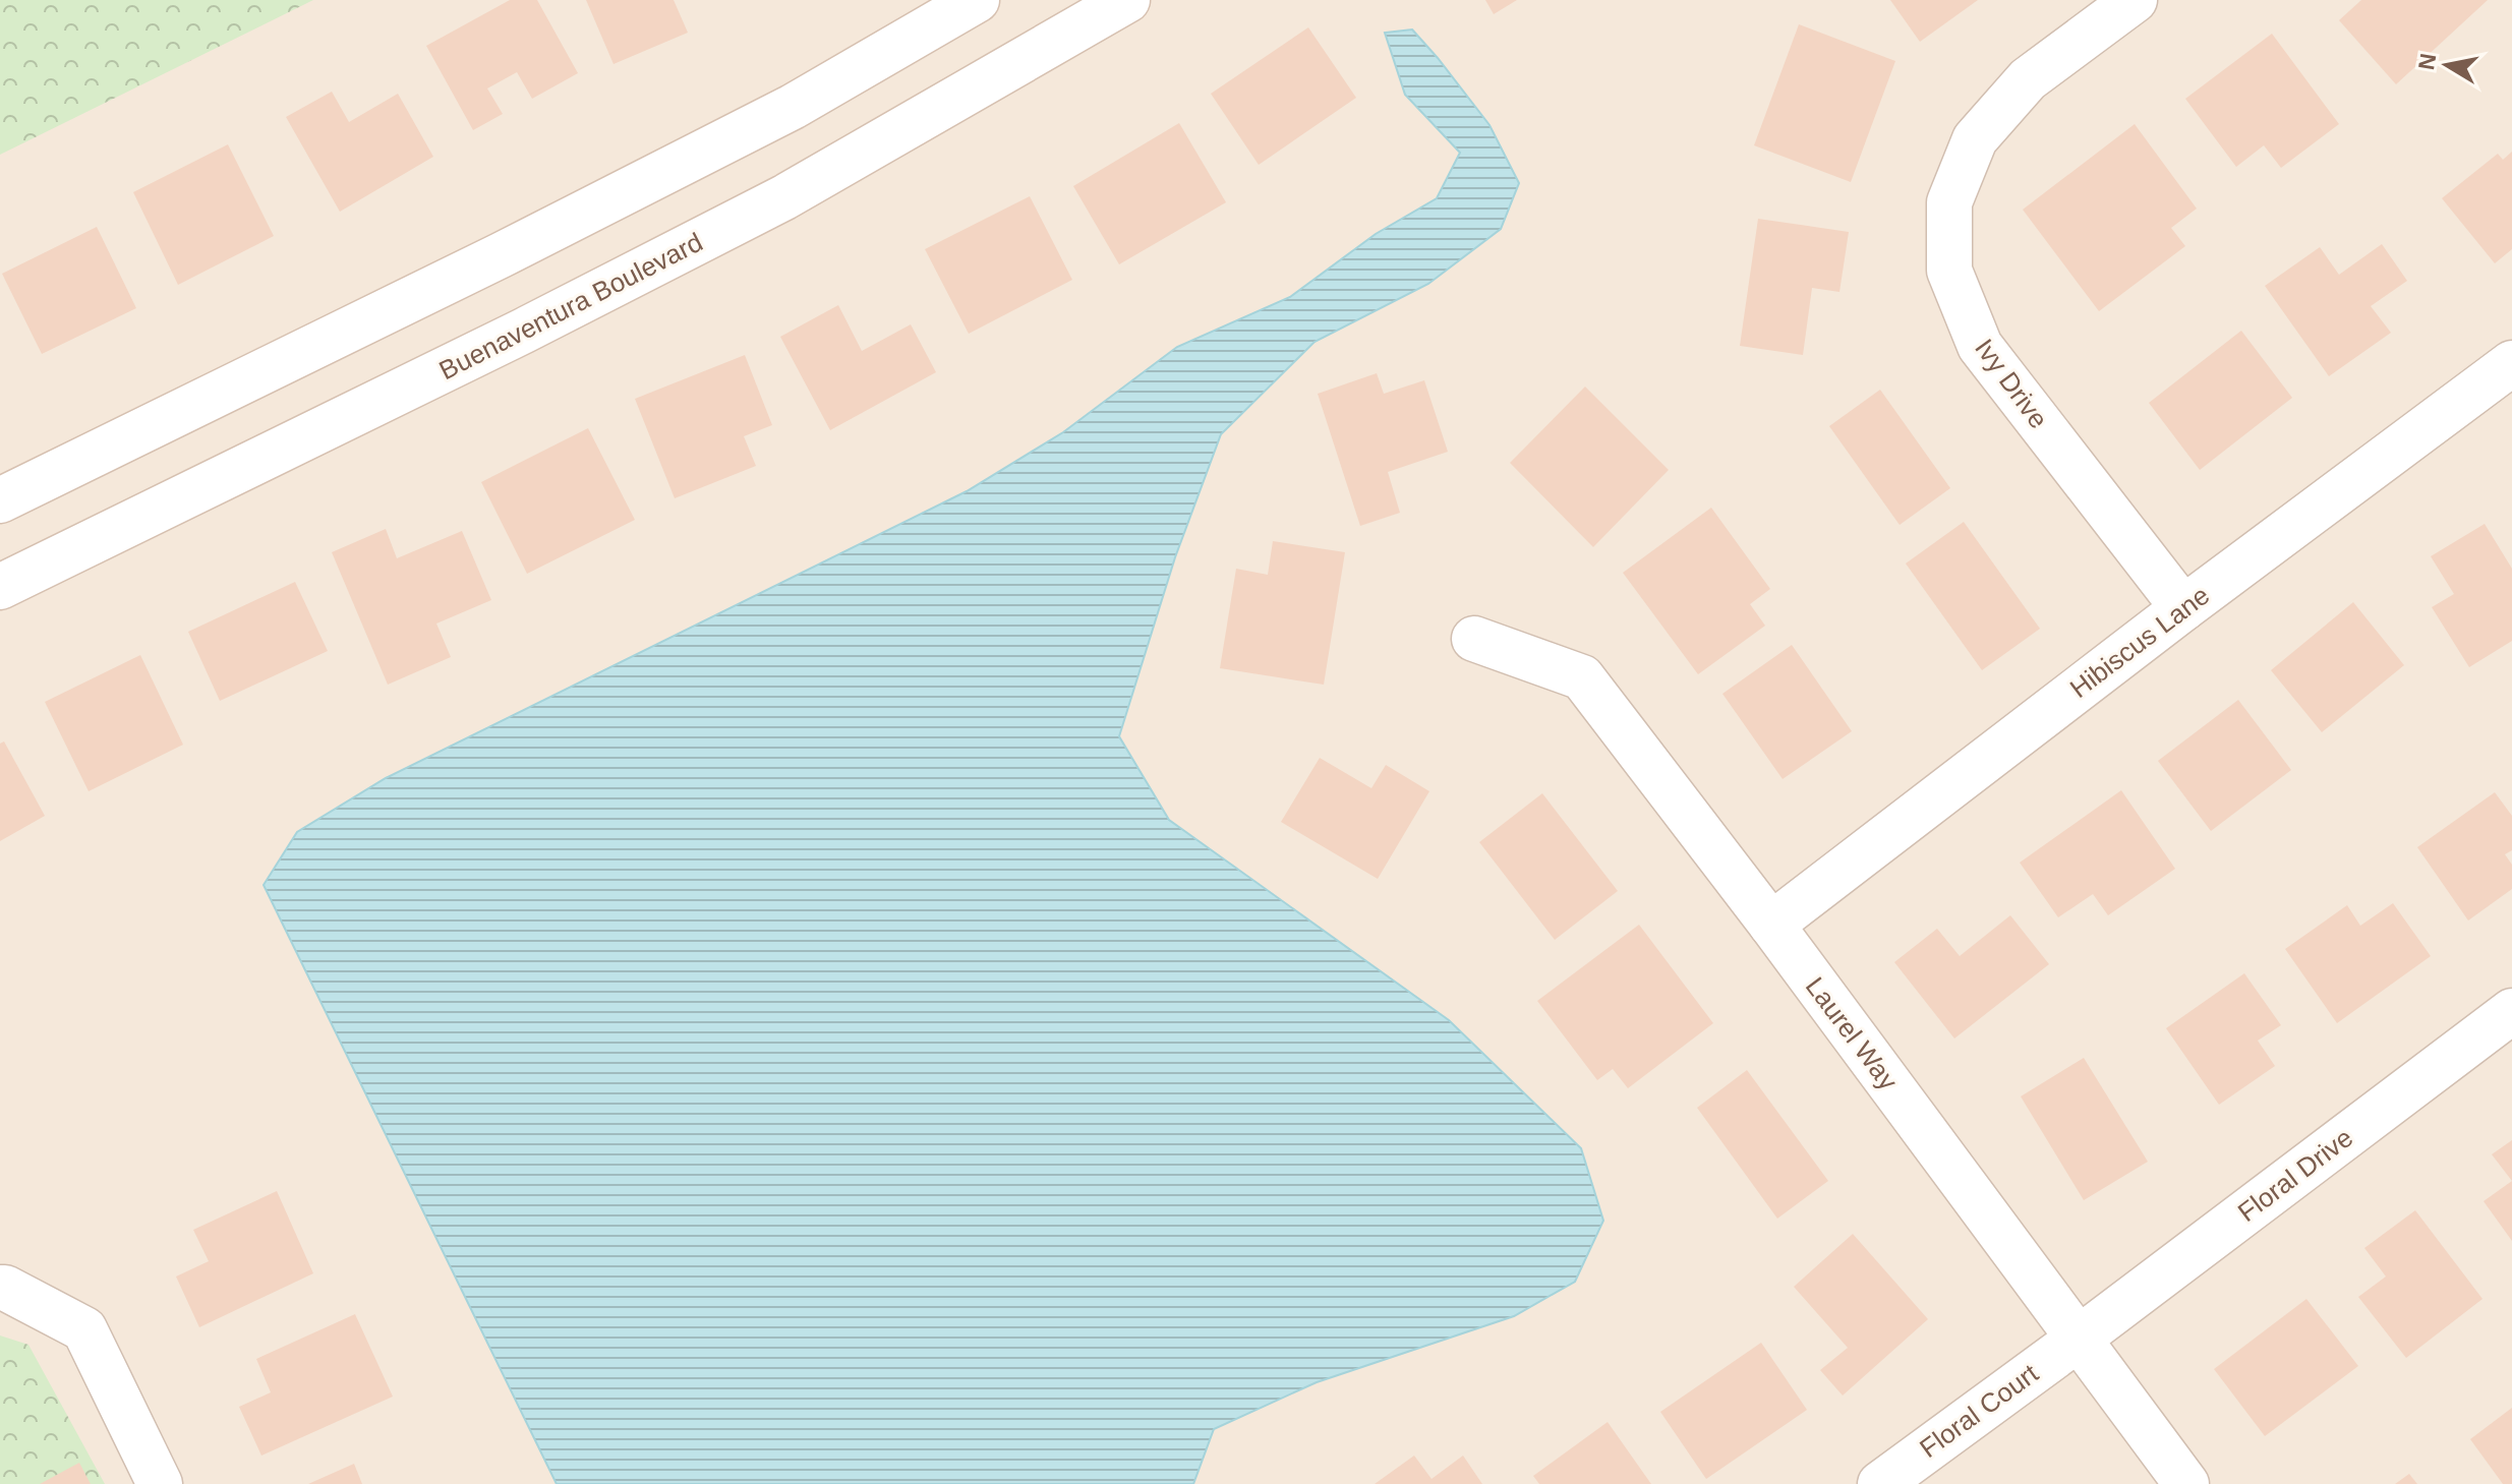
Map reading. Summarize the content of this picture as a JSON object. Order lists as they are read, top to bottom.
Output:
{
  "streets": {
    "street": [
      "Buenaventura Boulevard",
      "Ivy Drive",
      "Hibiscus Lane",
      "Laurel Way",
      "Floral Drive",
      "Floral Court"
    ]
  },
  "crossings": [
    ["Ivy Drive", "Hibiscus Lane"],
    ["Hibiscus Lane", "Laurel Way"],
    ["Laurel Way", "Floral Drive"],
    ["Laurel Way", "Floral Court"],
    ["Floral Drive", "Floral Court"]
  ],
  "north": "left"
}
